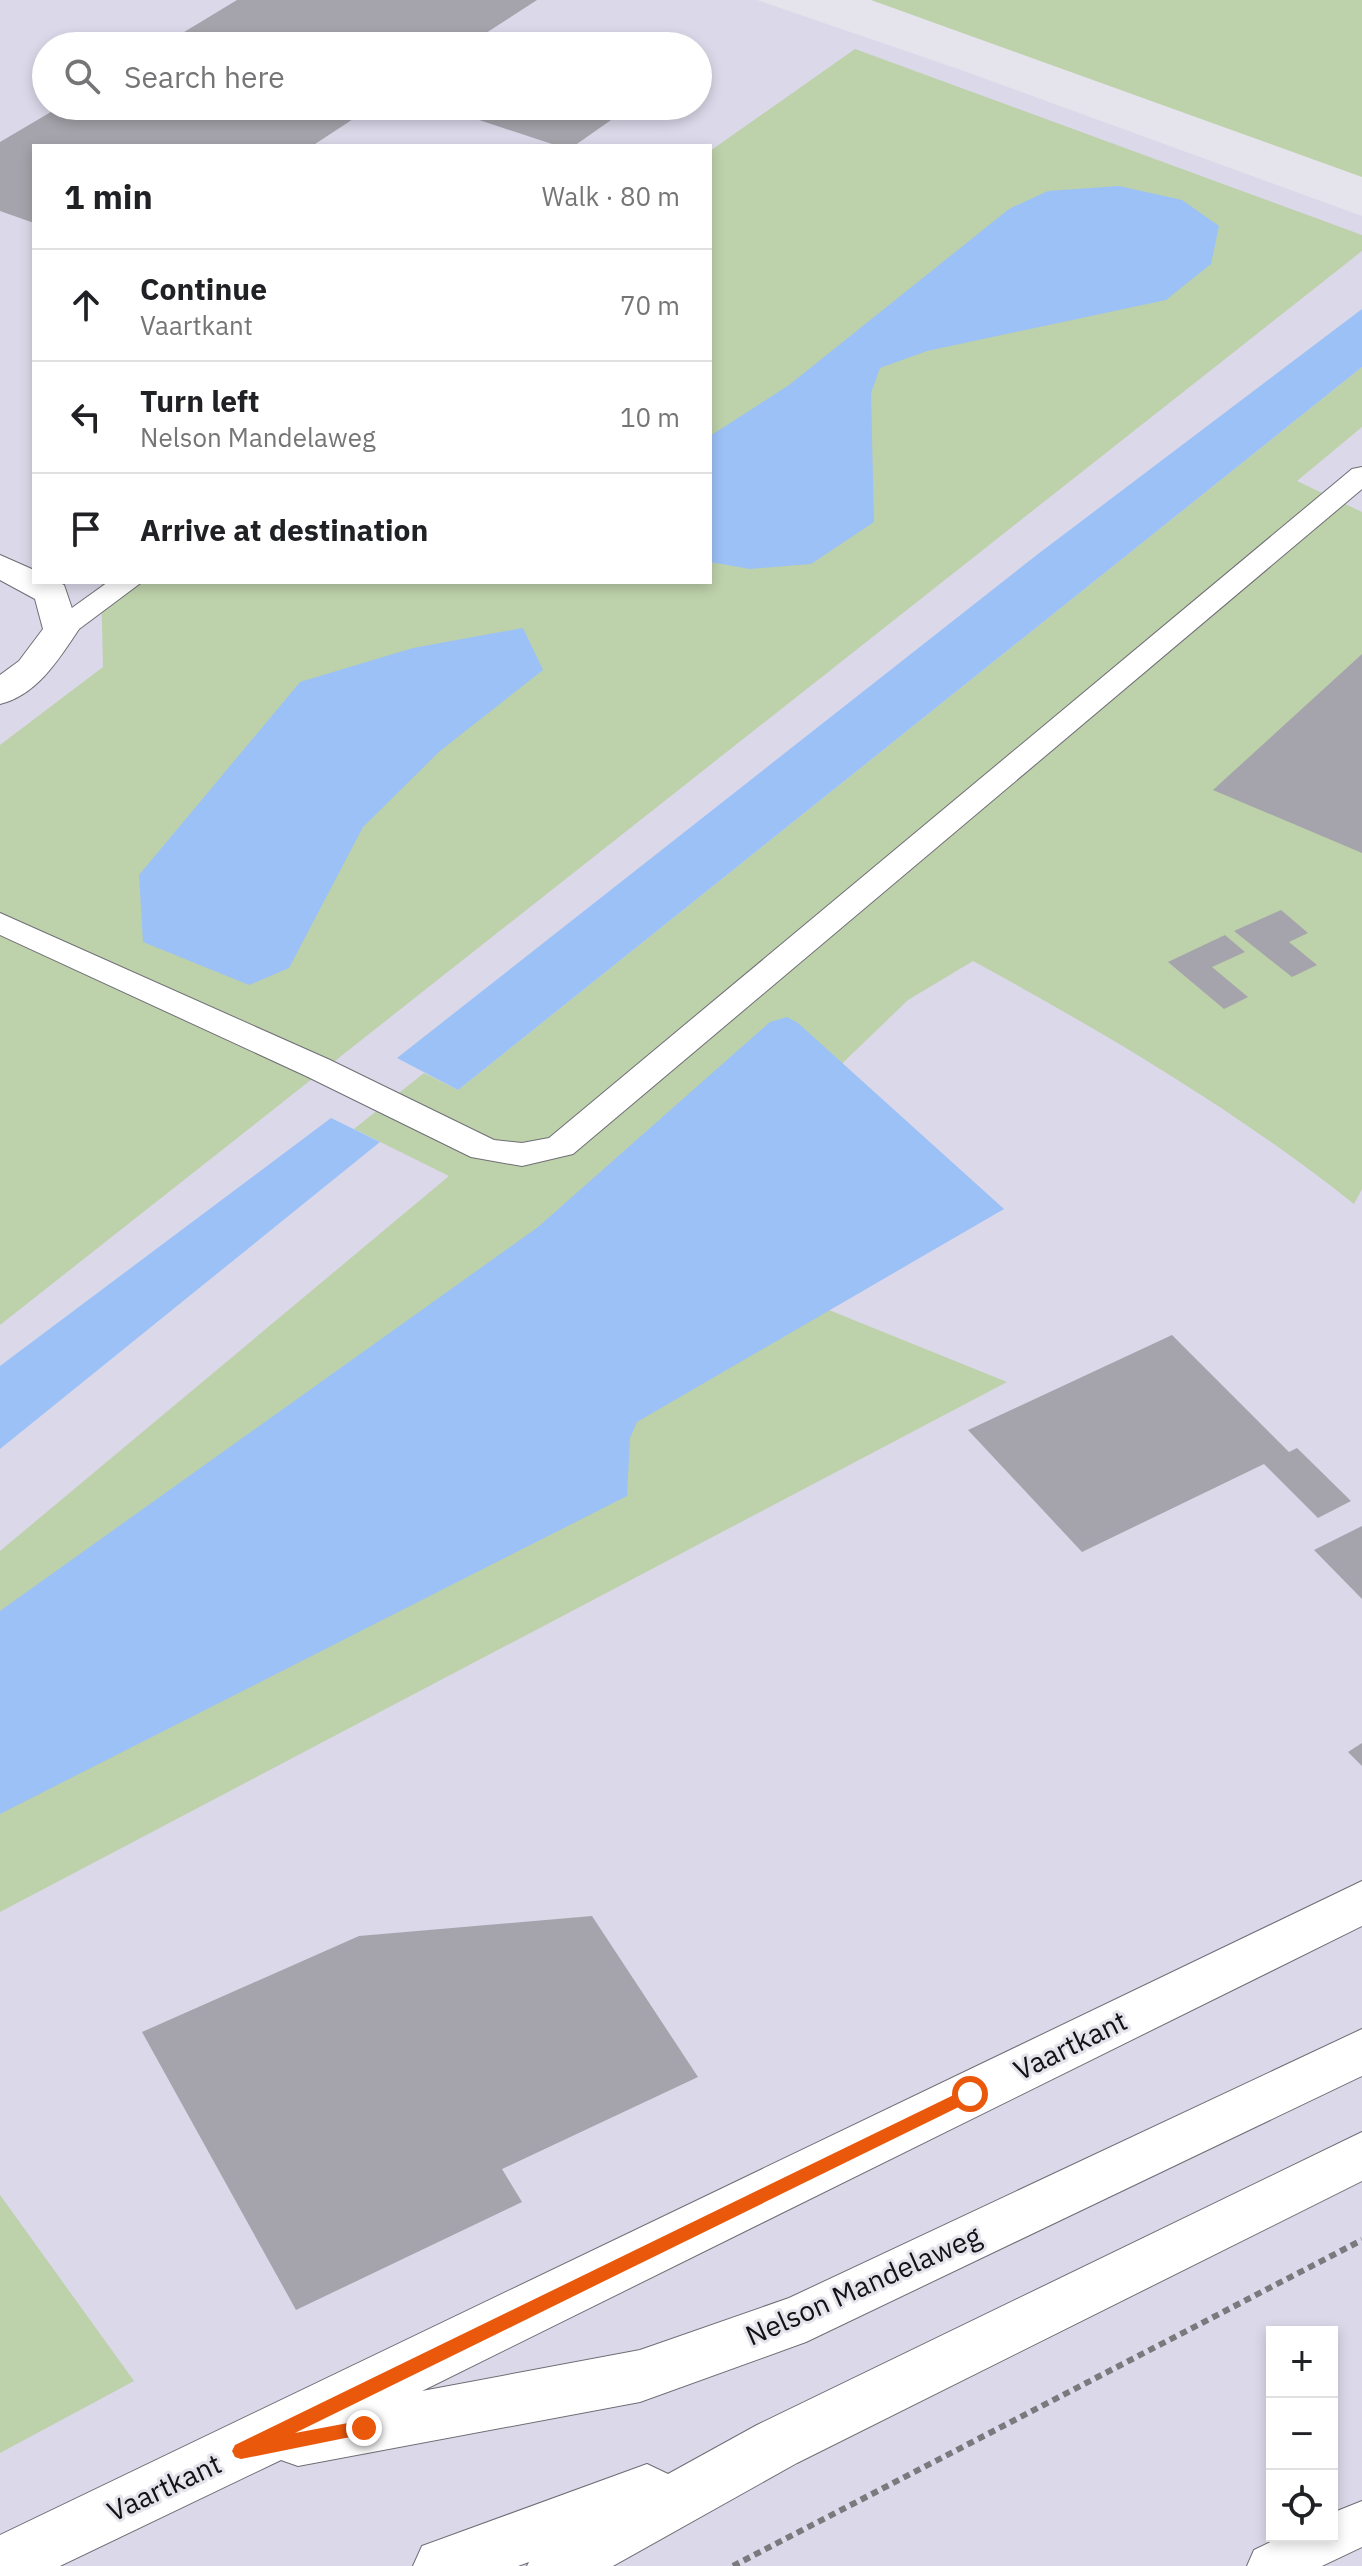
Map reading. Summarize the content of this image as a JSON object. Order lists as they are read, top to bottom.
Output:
{
  "streets": {
    "street": ["Vaartkant", "Nelson Mandelaweg"]
  },
  "crossings": [
    ["Vaartkant", "Nelson Mandelaweg"]
  ],
  "page": {
    "search": "Search here",
    "heading": ["1 min", "Walk · 80 m"],
    "list": [
      ["Continue", "Vaartkant", "70 m"],
      ["Turn left", "Nelson Mandelaweg", "10 m"],
      "Arrive at destination"
    ],
    "map_buttons": ["+", "−"]
  }
}
